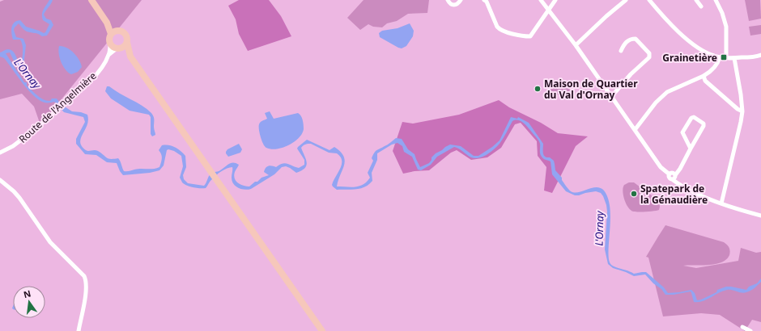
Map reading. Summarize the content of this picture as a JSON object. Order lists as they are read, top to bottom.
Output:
{
  "streets": {
    "street": ["Route de l'Angelmière"]
  },
  "water": ["L'Ornay"],
  "places": {
    "transit": ["Grainetière"],
    "other": ["Maison de Quartier du Val d'Ornay", "Spatepark de la Génaudière"]
  },
  "north": "top"
}
